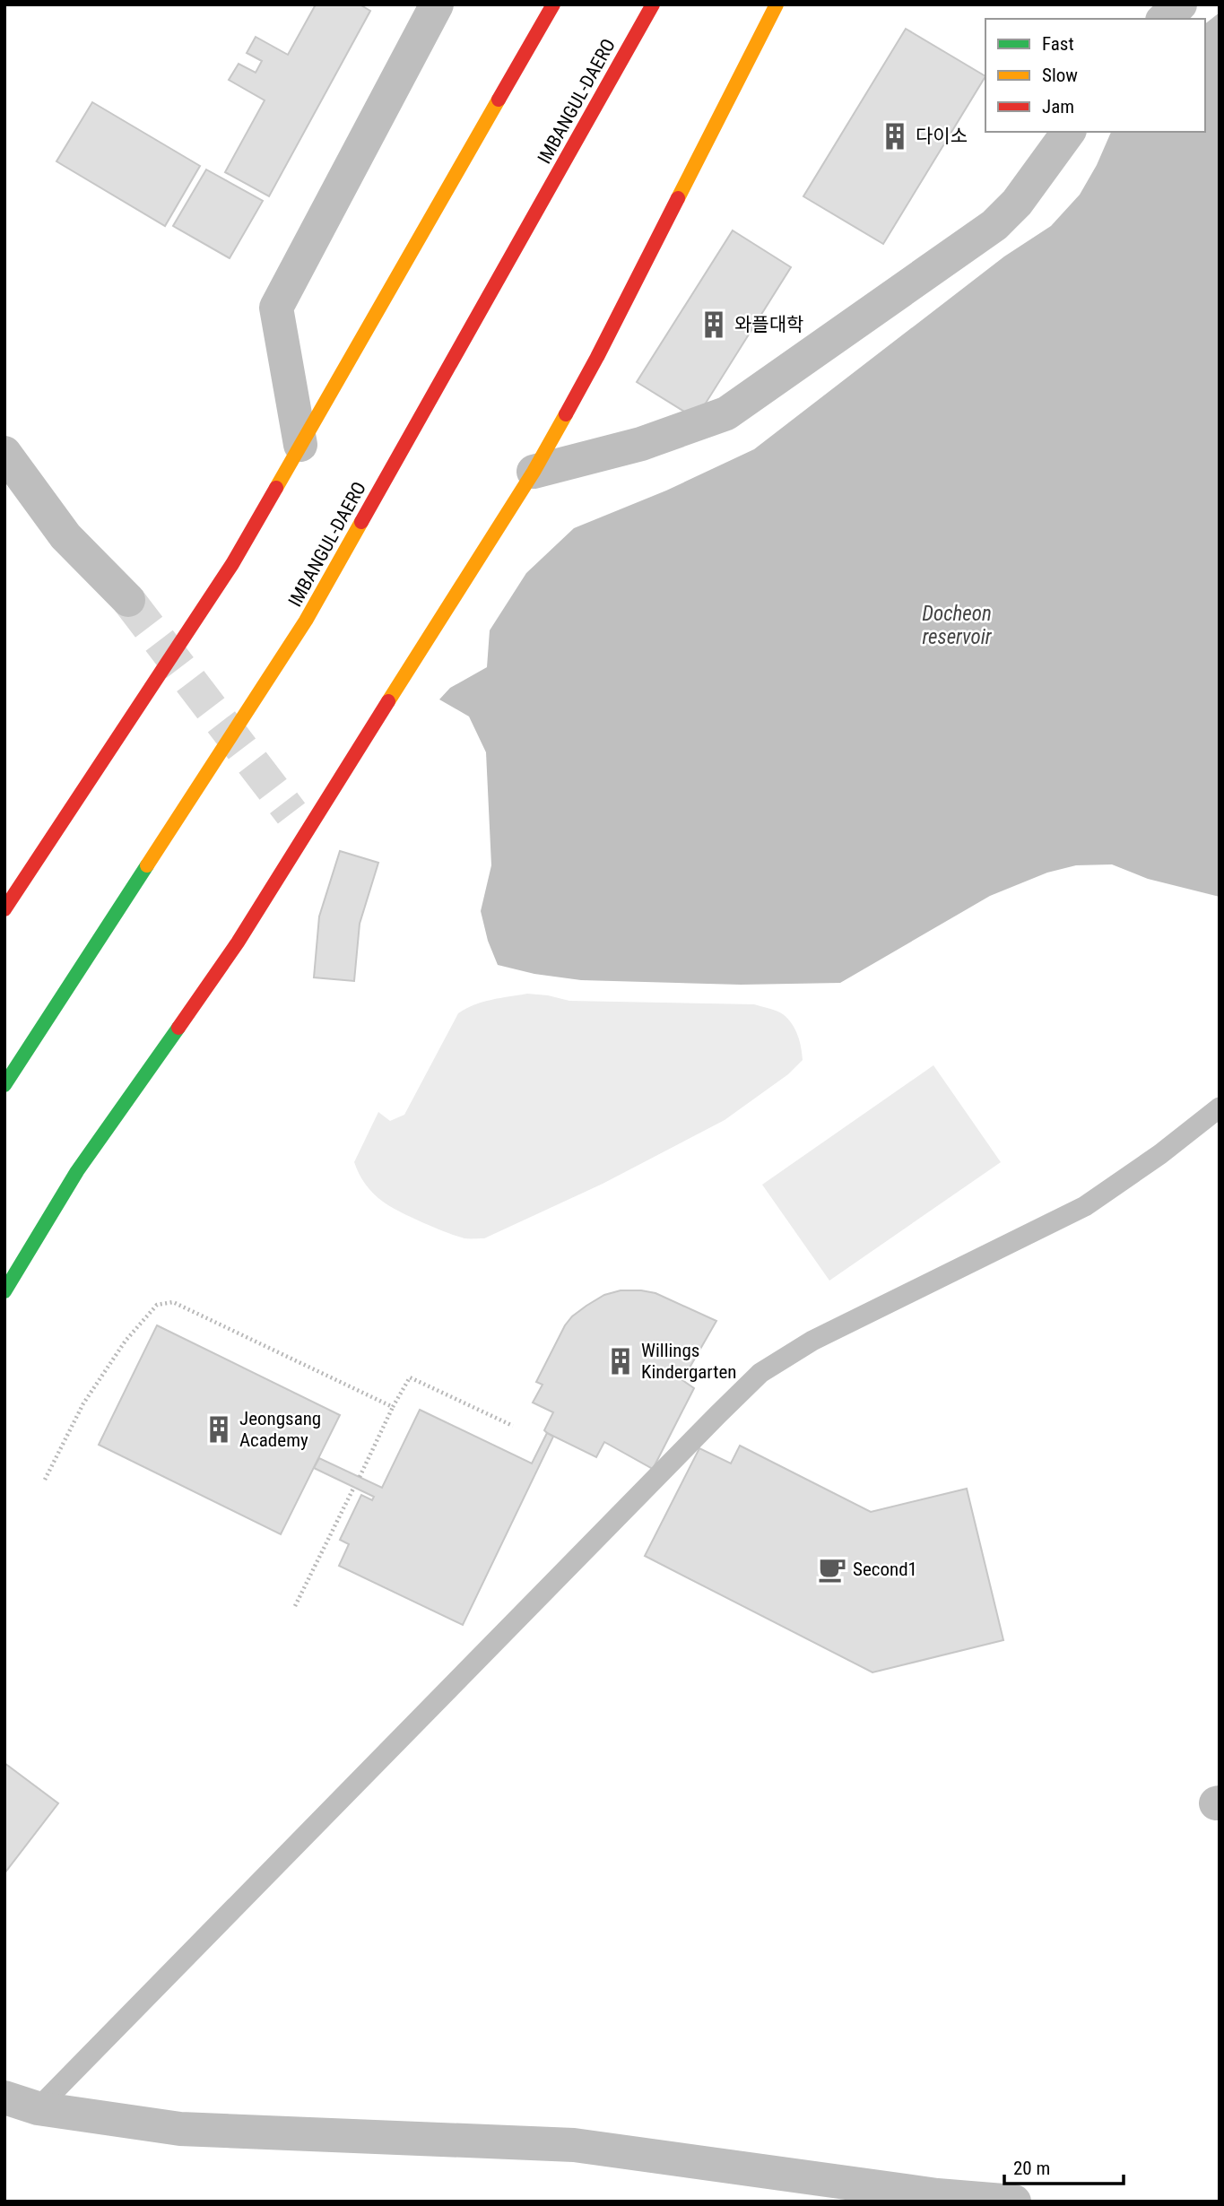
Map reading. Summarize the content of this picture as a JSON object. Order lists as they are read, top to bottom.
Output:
{
  "streets": {
    "main road": ["IMBANGUL-DAERO"]
  },
  "water": ["Docheon reservoir"],
  "places": {
    "building": [
      "다이소",
      "와플대학",
      "Willings Kindergarten",
      "Jeongsang Academy"
    ],
    "cafe": ["Second1"]
  },
  "legend": ["Fast", "Slow", "Jam"],
  "scale_bar": "20 m"
}
